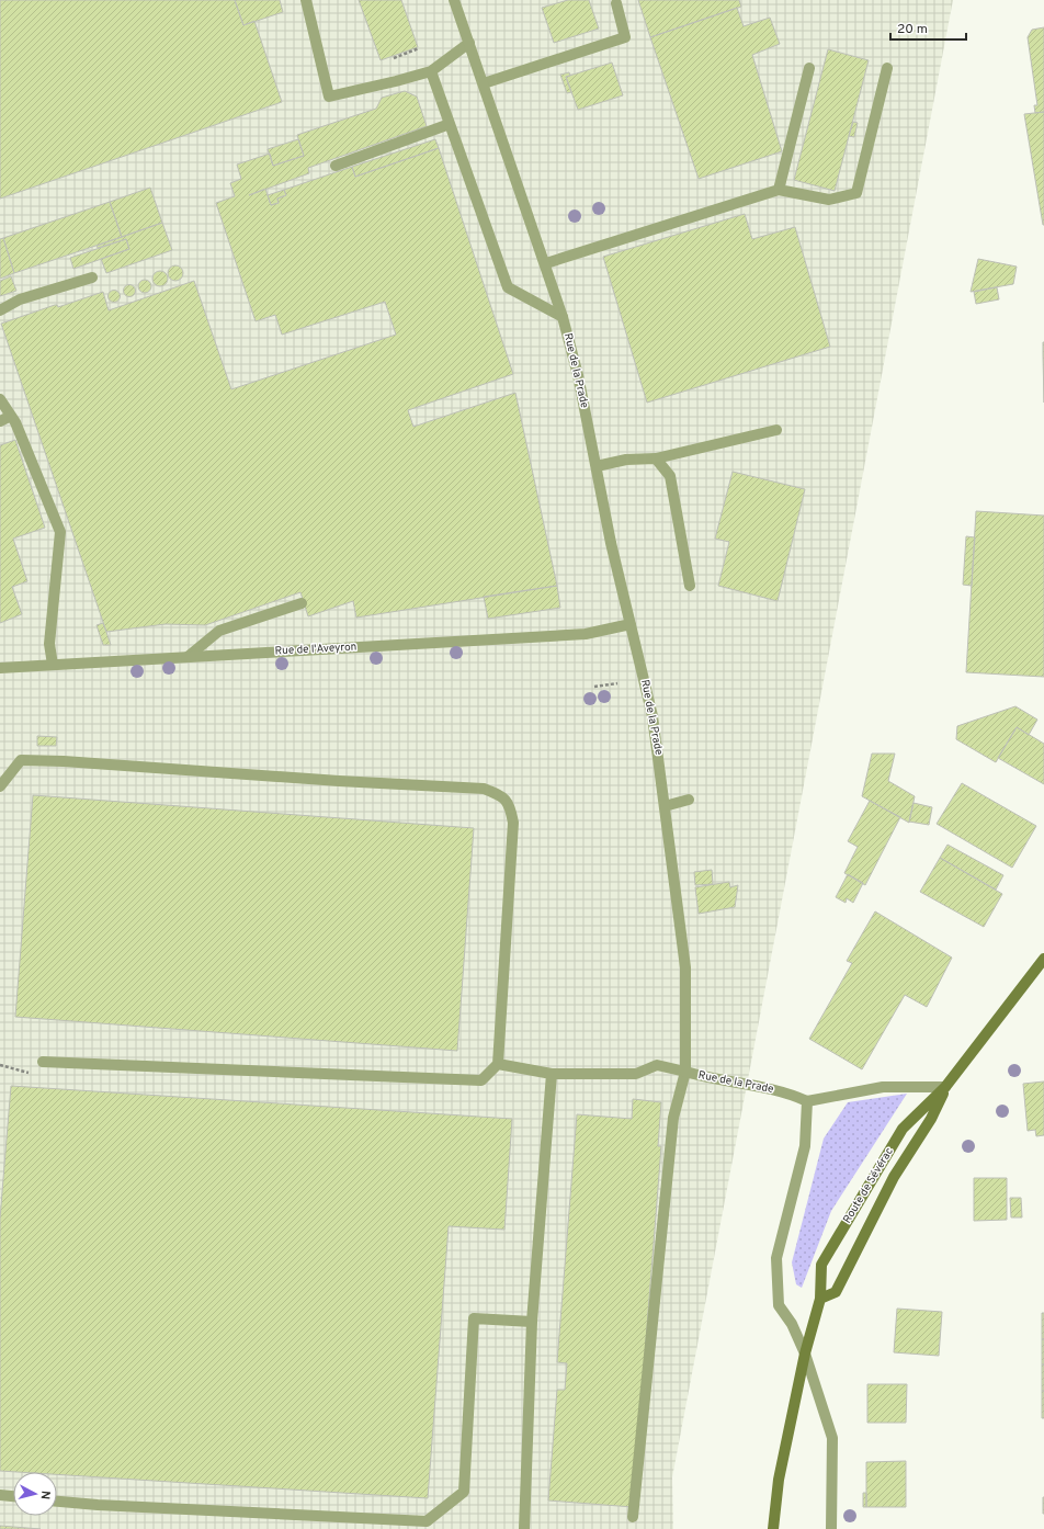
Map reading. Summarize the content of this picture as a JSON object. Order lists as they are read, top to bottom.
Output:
{
  "streets": {
    "main road": ["Route de Sévérac"],
    "street": ["Rue de la Prade", "Rue de l'Aveyron"]
  },
  "crossings": [
    ["Rue de la Prade", "Rue de l'Aveyron"]
  ],
  "scale_bar": "20 m",
  "north": "right"
}
